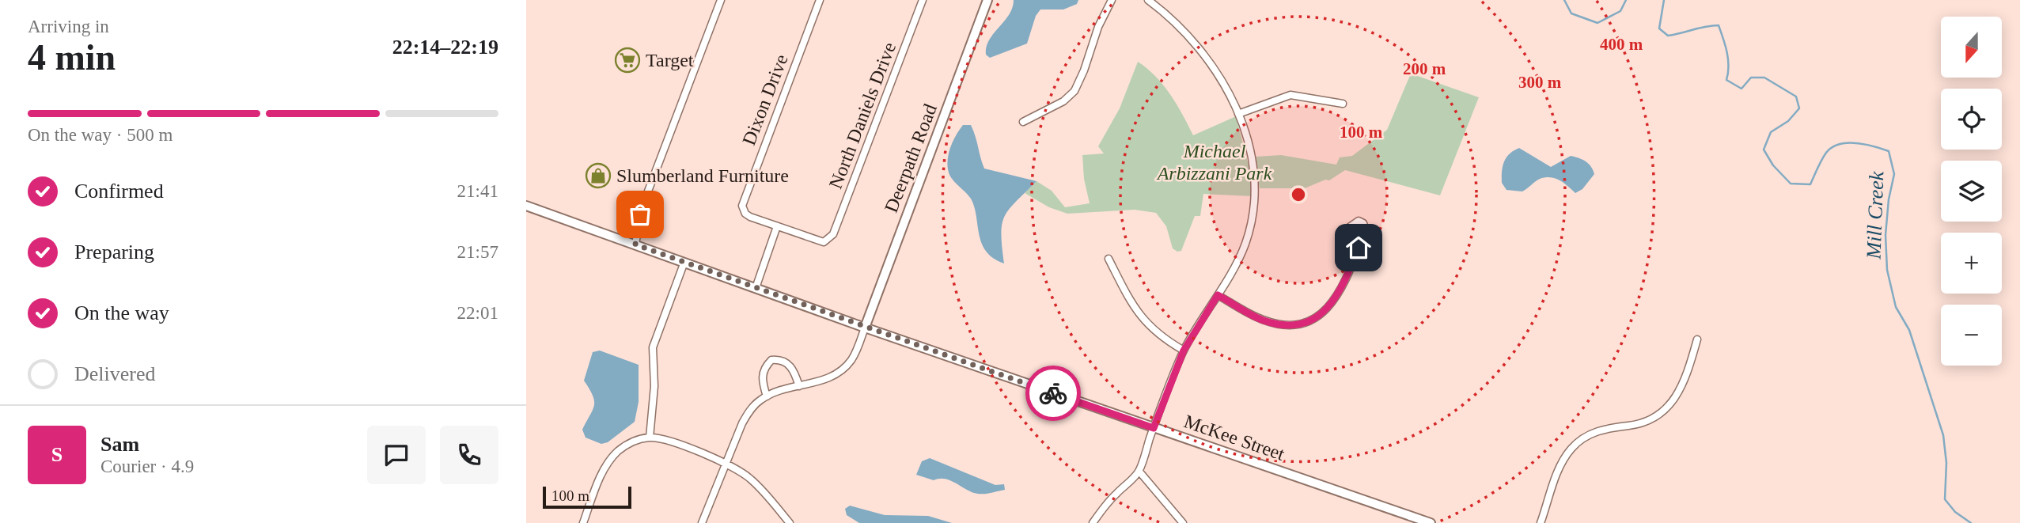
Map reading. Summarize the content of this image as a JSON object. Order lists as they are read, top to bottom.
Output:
{
  "streets": {
    "street": [
      "Dixon Drive",
      "North Daniels Drive",
      "Deerpath Road",
      "McKee Street"
    ]
  },
  "crossings": [
    ["Dixon Drive", "North Daniels Drive"],
    ["Deerpath Road", "McKee Street"]
  ],
  "water": ["Mill Creek"],
  "parks": ["Michael Arbizzani Park"],
  "places": {
    "supermarket": ["Target"],
    "shop": ["Slumberland Furniture"]
  },
  "scale_bar": "100 m",
  "north": "bottom",
  "page": {
    "heading": ["4 min", "Arriving in", "22:14–22:19"],
    "panel": ["Sam", "Courier · 4.9"],
    "map_buttons": ["+", "−"],
    "bar": "On the way · 500 m",
    "list": [
      ["Confirmed", "21:41"],
      ["Preparing", "21:57"],
      ["On the way", "22:01"],
      "Delivered"
    ],
    "round": "S",
    "scale": "100 m"
  },
  "rings": [
    "400 m",
    "200 m",
    "300 m",
    "100 m"
  ]
}
